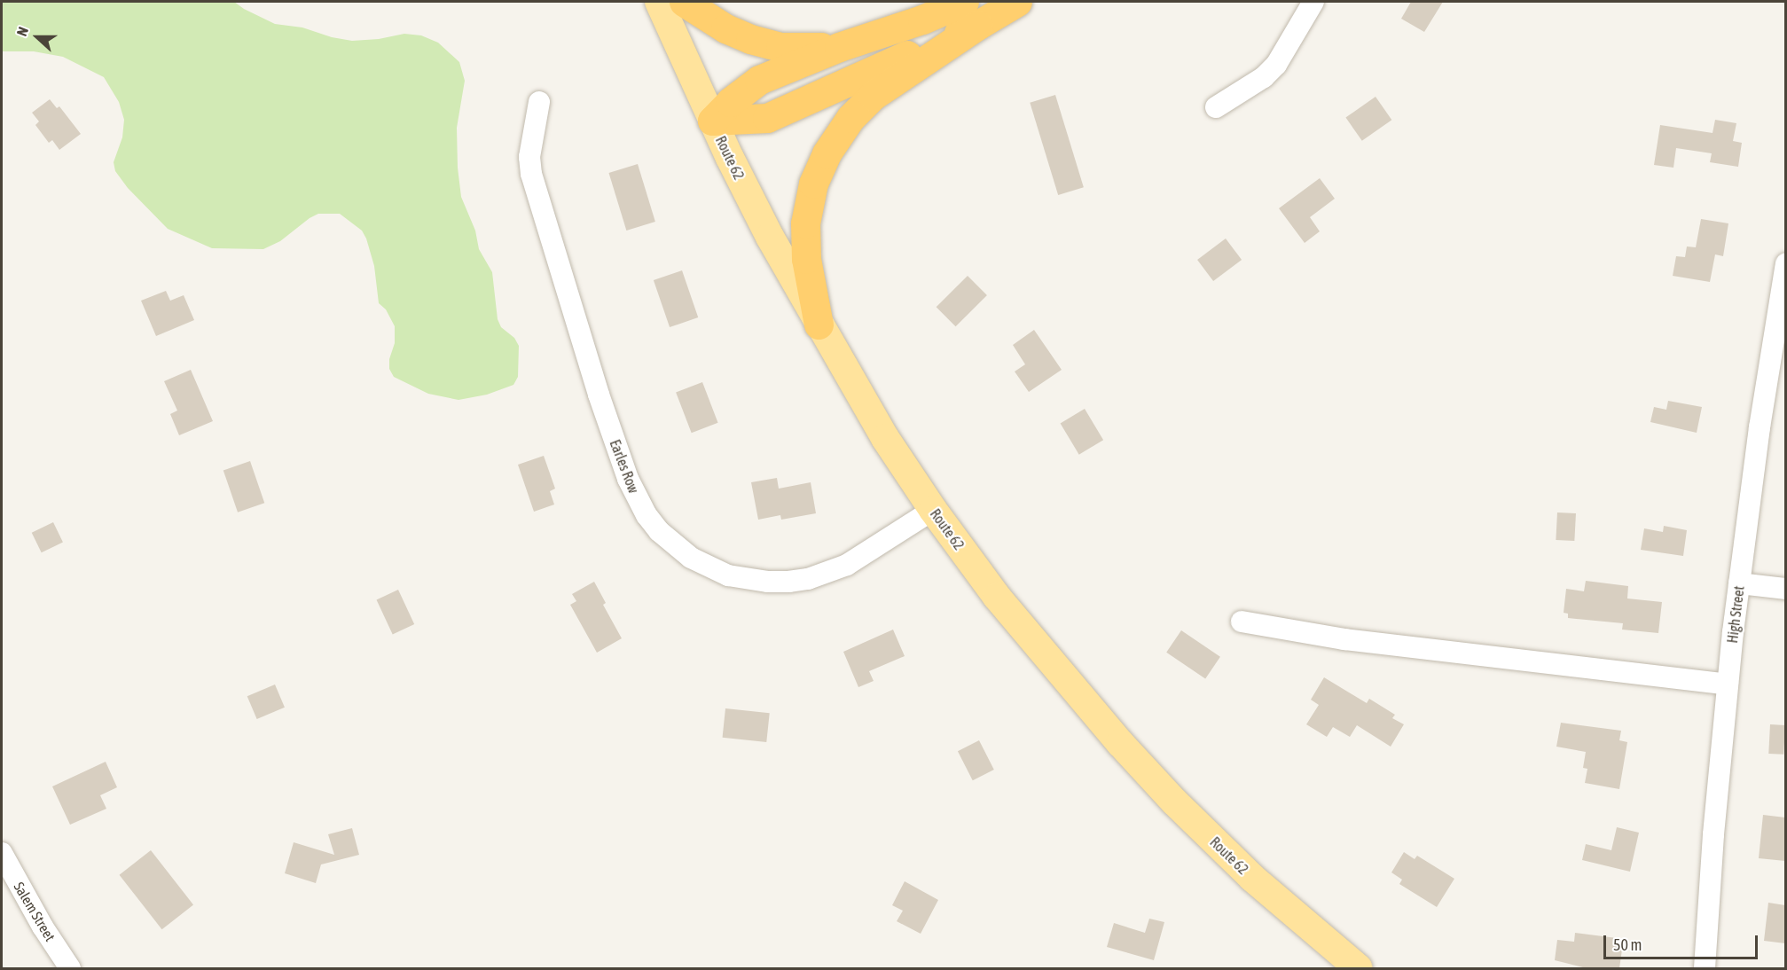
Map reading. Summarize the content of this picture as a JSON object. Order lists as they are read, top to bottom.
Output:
{
  "streets": {
    "main road": ["Route 62"],
    "street": ["Earles Row", "High Street", "Salem Street"]
  },
  "crossings": [
    ["Route 62", "Earles Row"]
  ],
  "scale_bar": "50 m",
  "north": "left"
}
